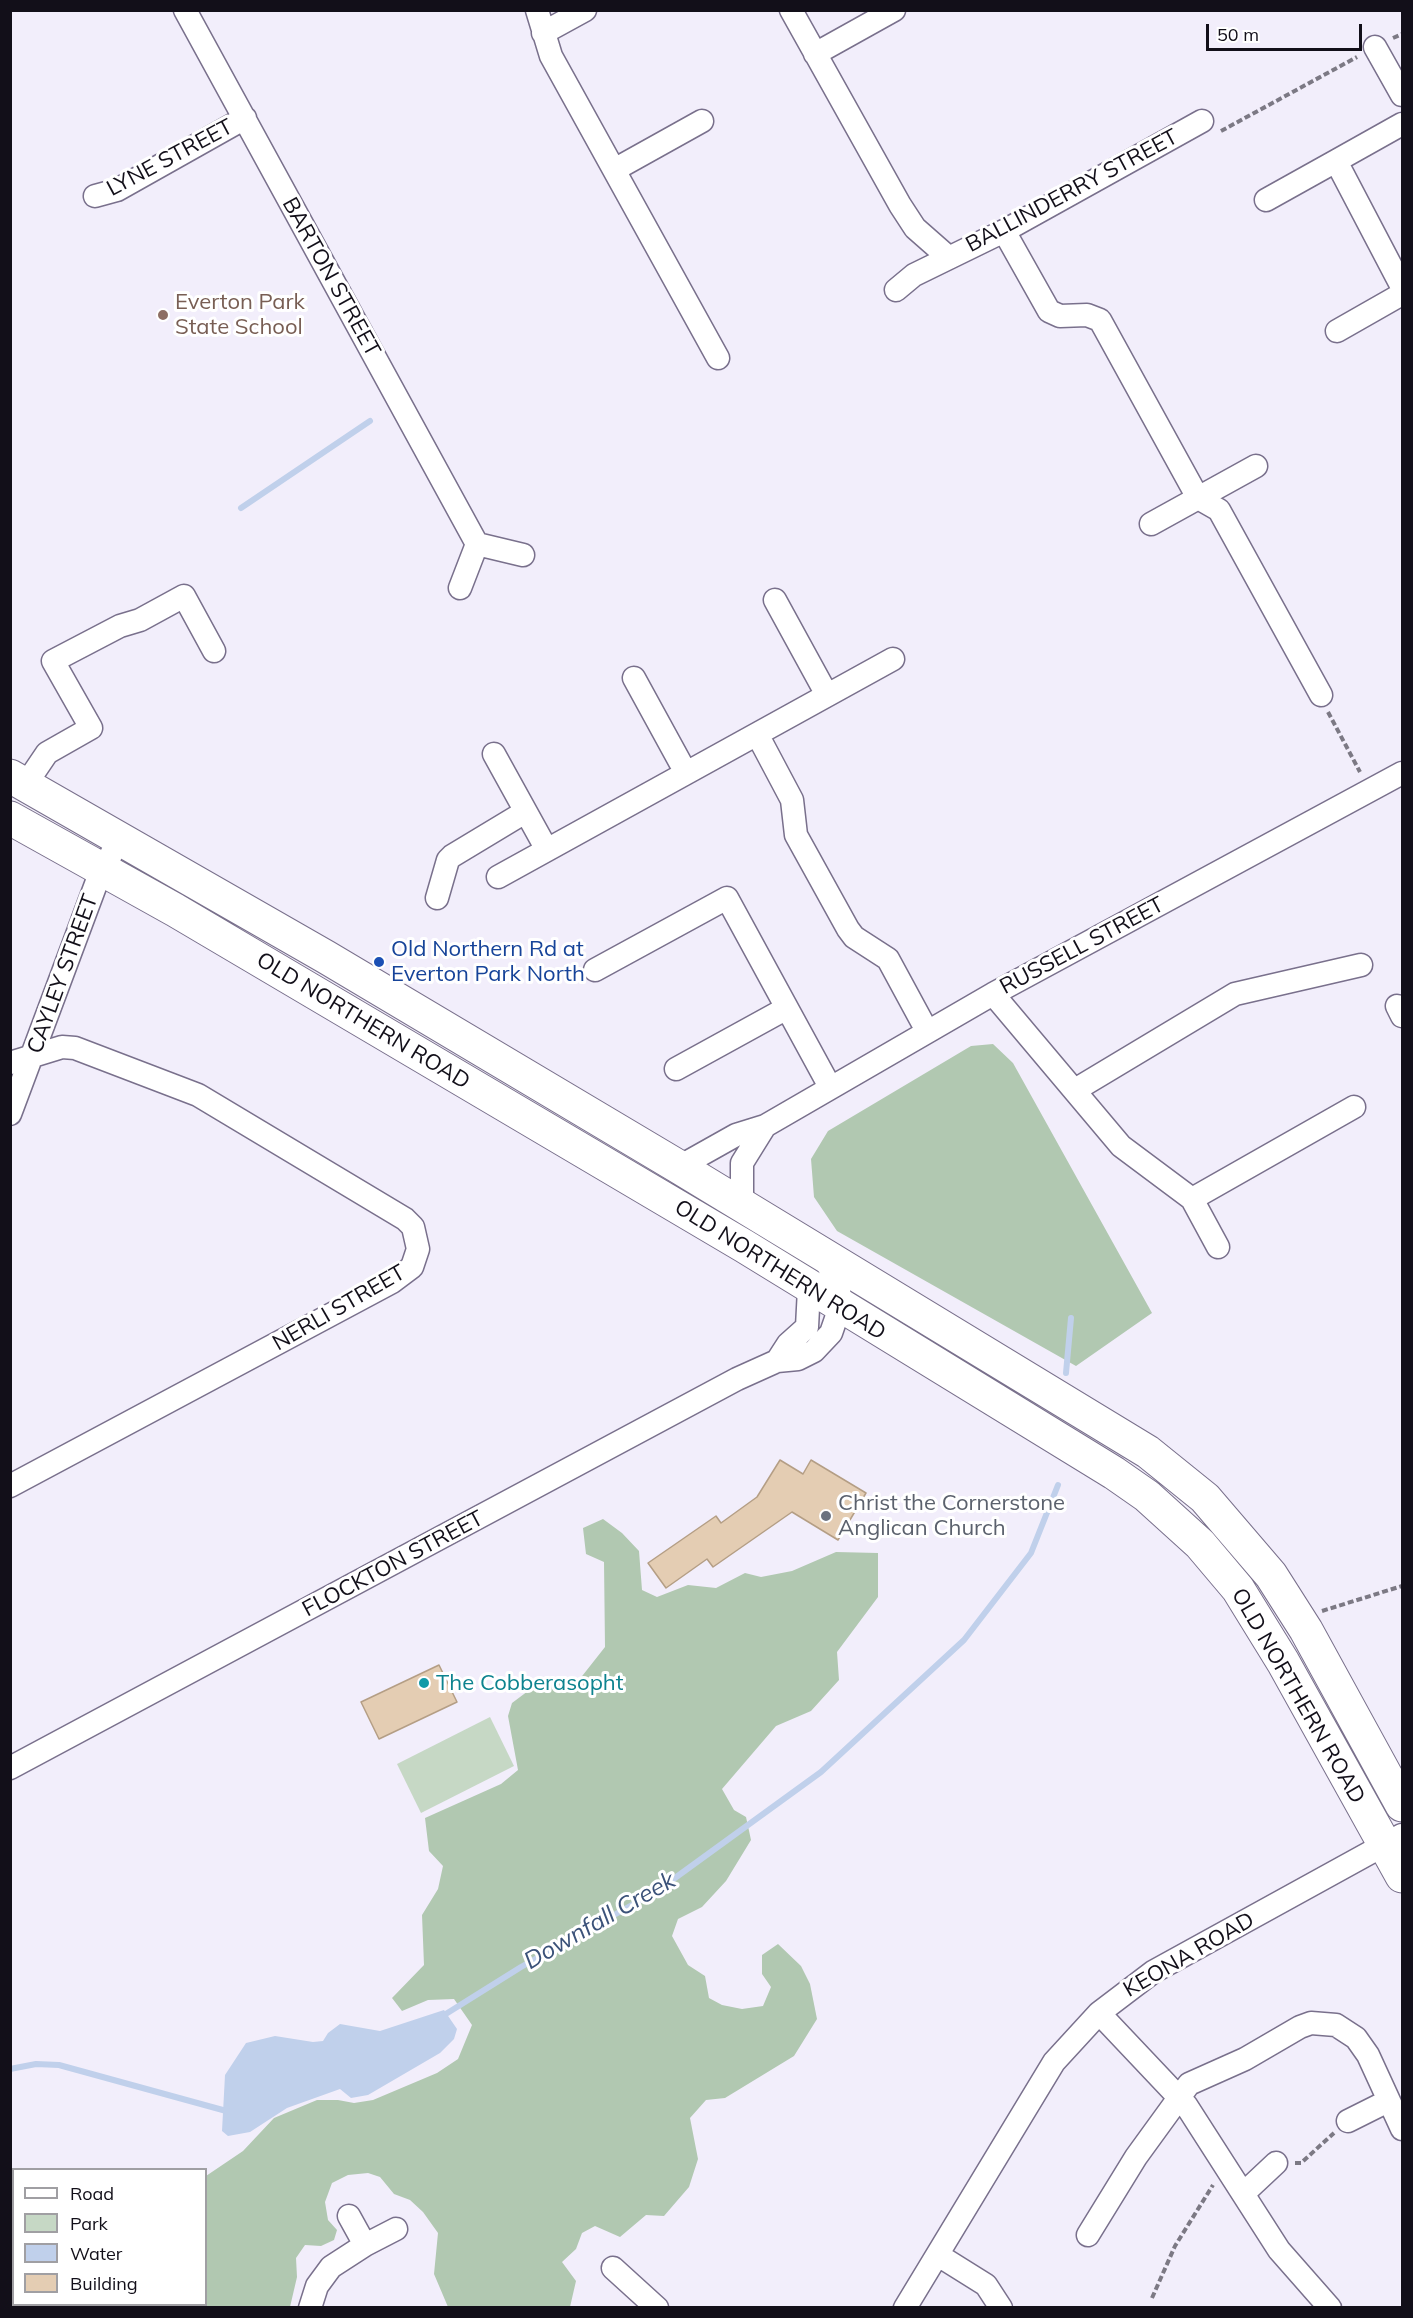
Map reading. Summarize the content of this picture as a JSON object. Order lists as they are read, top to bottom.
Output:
{
  "streets": {
    "highway": ["OLD NORTHERN ROAD"],
    "street": [
      "LYNE STREET",
      "BALLINDERRY STREET",
      "BARTON STREET",
      "RUSSELL STREET",
      "CAYLEY STREET",
      "NERLI STREET",
      "FLOCKTON STREET",
      "KEONA ROAD"
    ]
  },
  "crossings": [
    ["LYNE STREET", "BARTON STREET"],
    ["RUSSELL STREET", "OLD NORTHERN ROAD"],
    ["CAYLEY STREET", "OLD NORTHERN ROAD"],
    ["CAYLEY STREET", "NERLI STREET"],
    ["OLD NORTHERN ROAD", "FLOCKTON STREET"],
    ["OLD NORTHERN ROAD", "KEONA ROAD"]
  ],
  "water": ["Downfall Creek"],
  "places": [
    "Everton Park State School",
    "Old Northern Rd at Everton Park North",
    "Christ the Cornerstone Anglican Church",
    "The Cobberasopht"
  ],
  "legend": [
    "Road",
    "Park",
    "Water",
    "Building"
  ],
  "scale_bar": "50 m"
}
